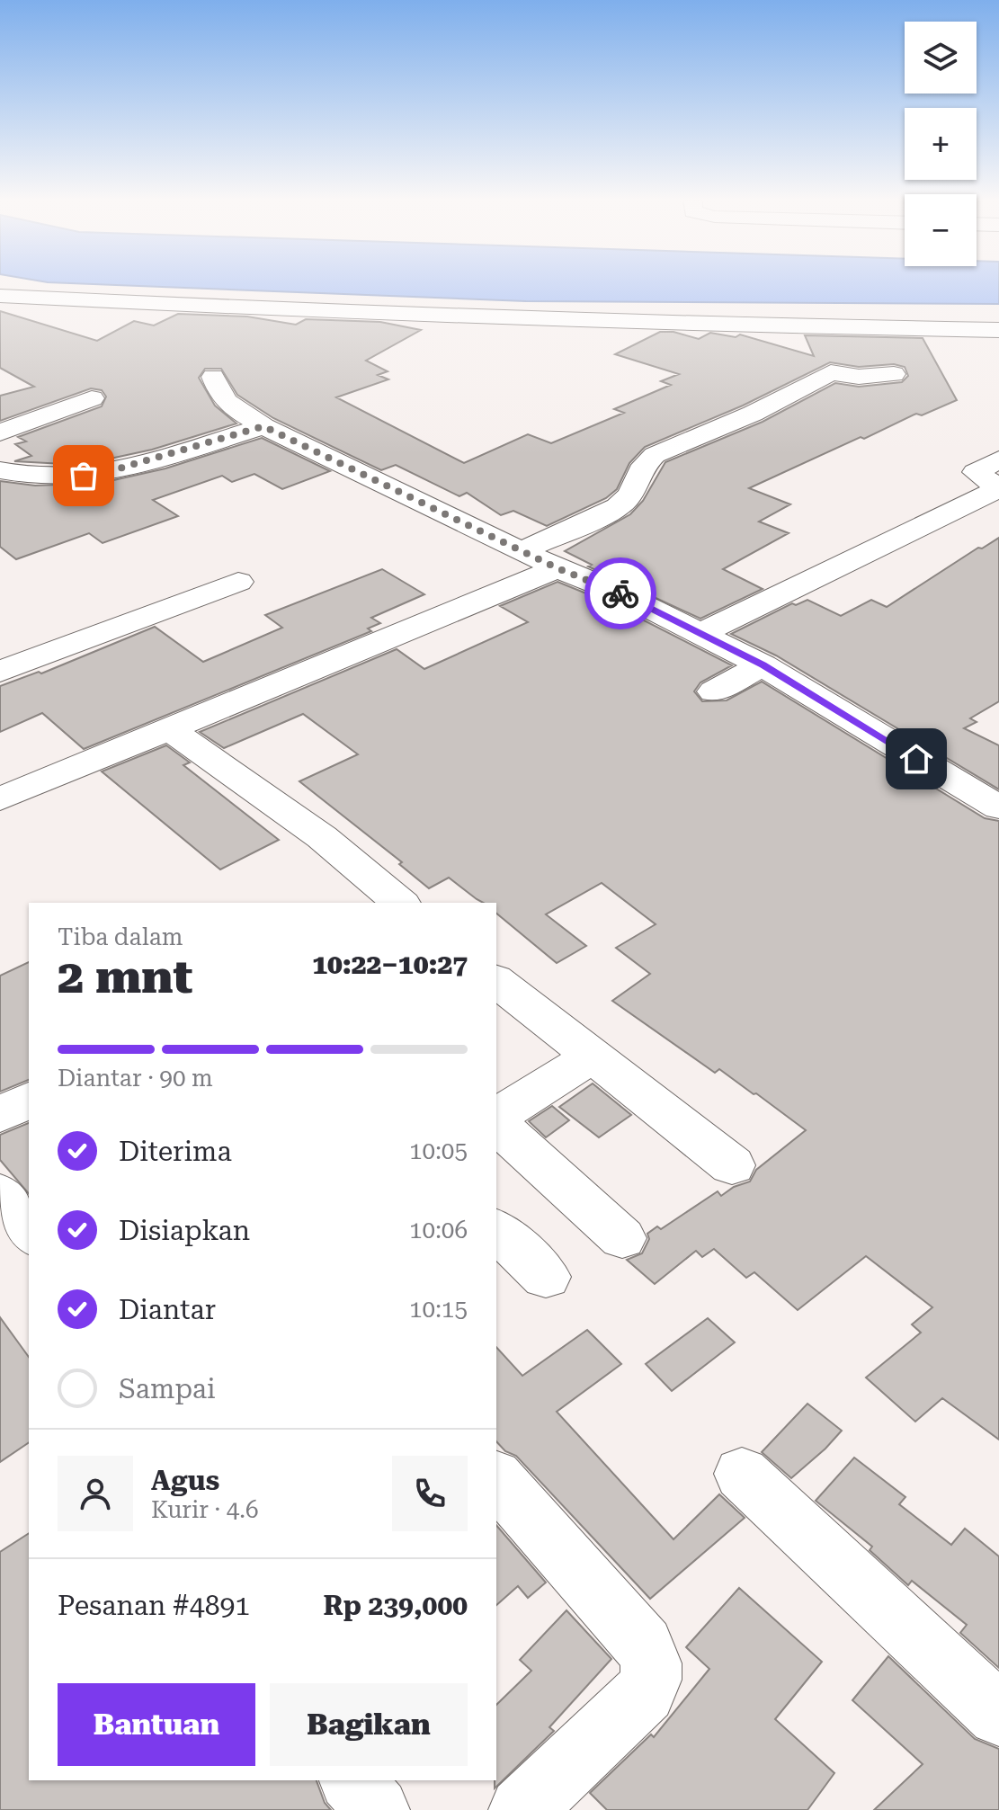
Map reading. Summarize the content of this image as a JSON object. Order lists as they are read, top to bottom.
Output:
{
  "page": {
    "map_buttons": ["+", "−"],
    "heading": ["2 mnt", "Tiba dalam", "10:22–10:27"],
    "panel": [
      "Agus",
      "Kurir · 4.6",
      "Pesanan #4891",
      "Rp 239,000"
    ],
    "bar": "Diantar · 90 m",
    "list": [
      ["Diterima", "10:05"],
      ["Disiapkan", "10:06"],
      ["Diantar", "10:15"],
      "Sampai"
    ],
    "buttons": ["Bantuan", "Bagikan"]
  }
}
